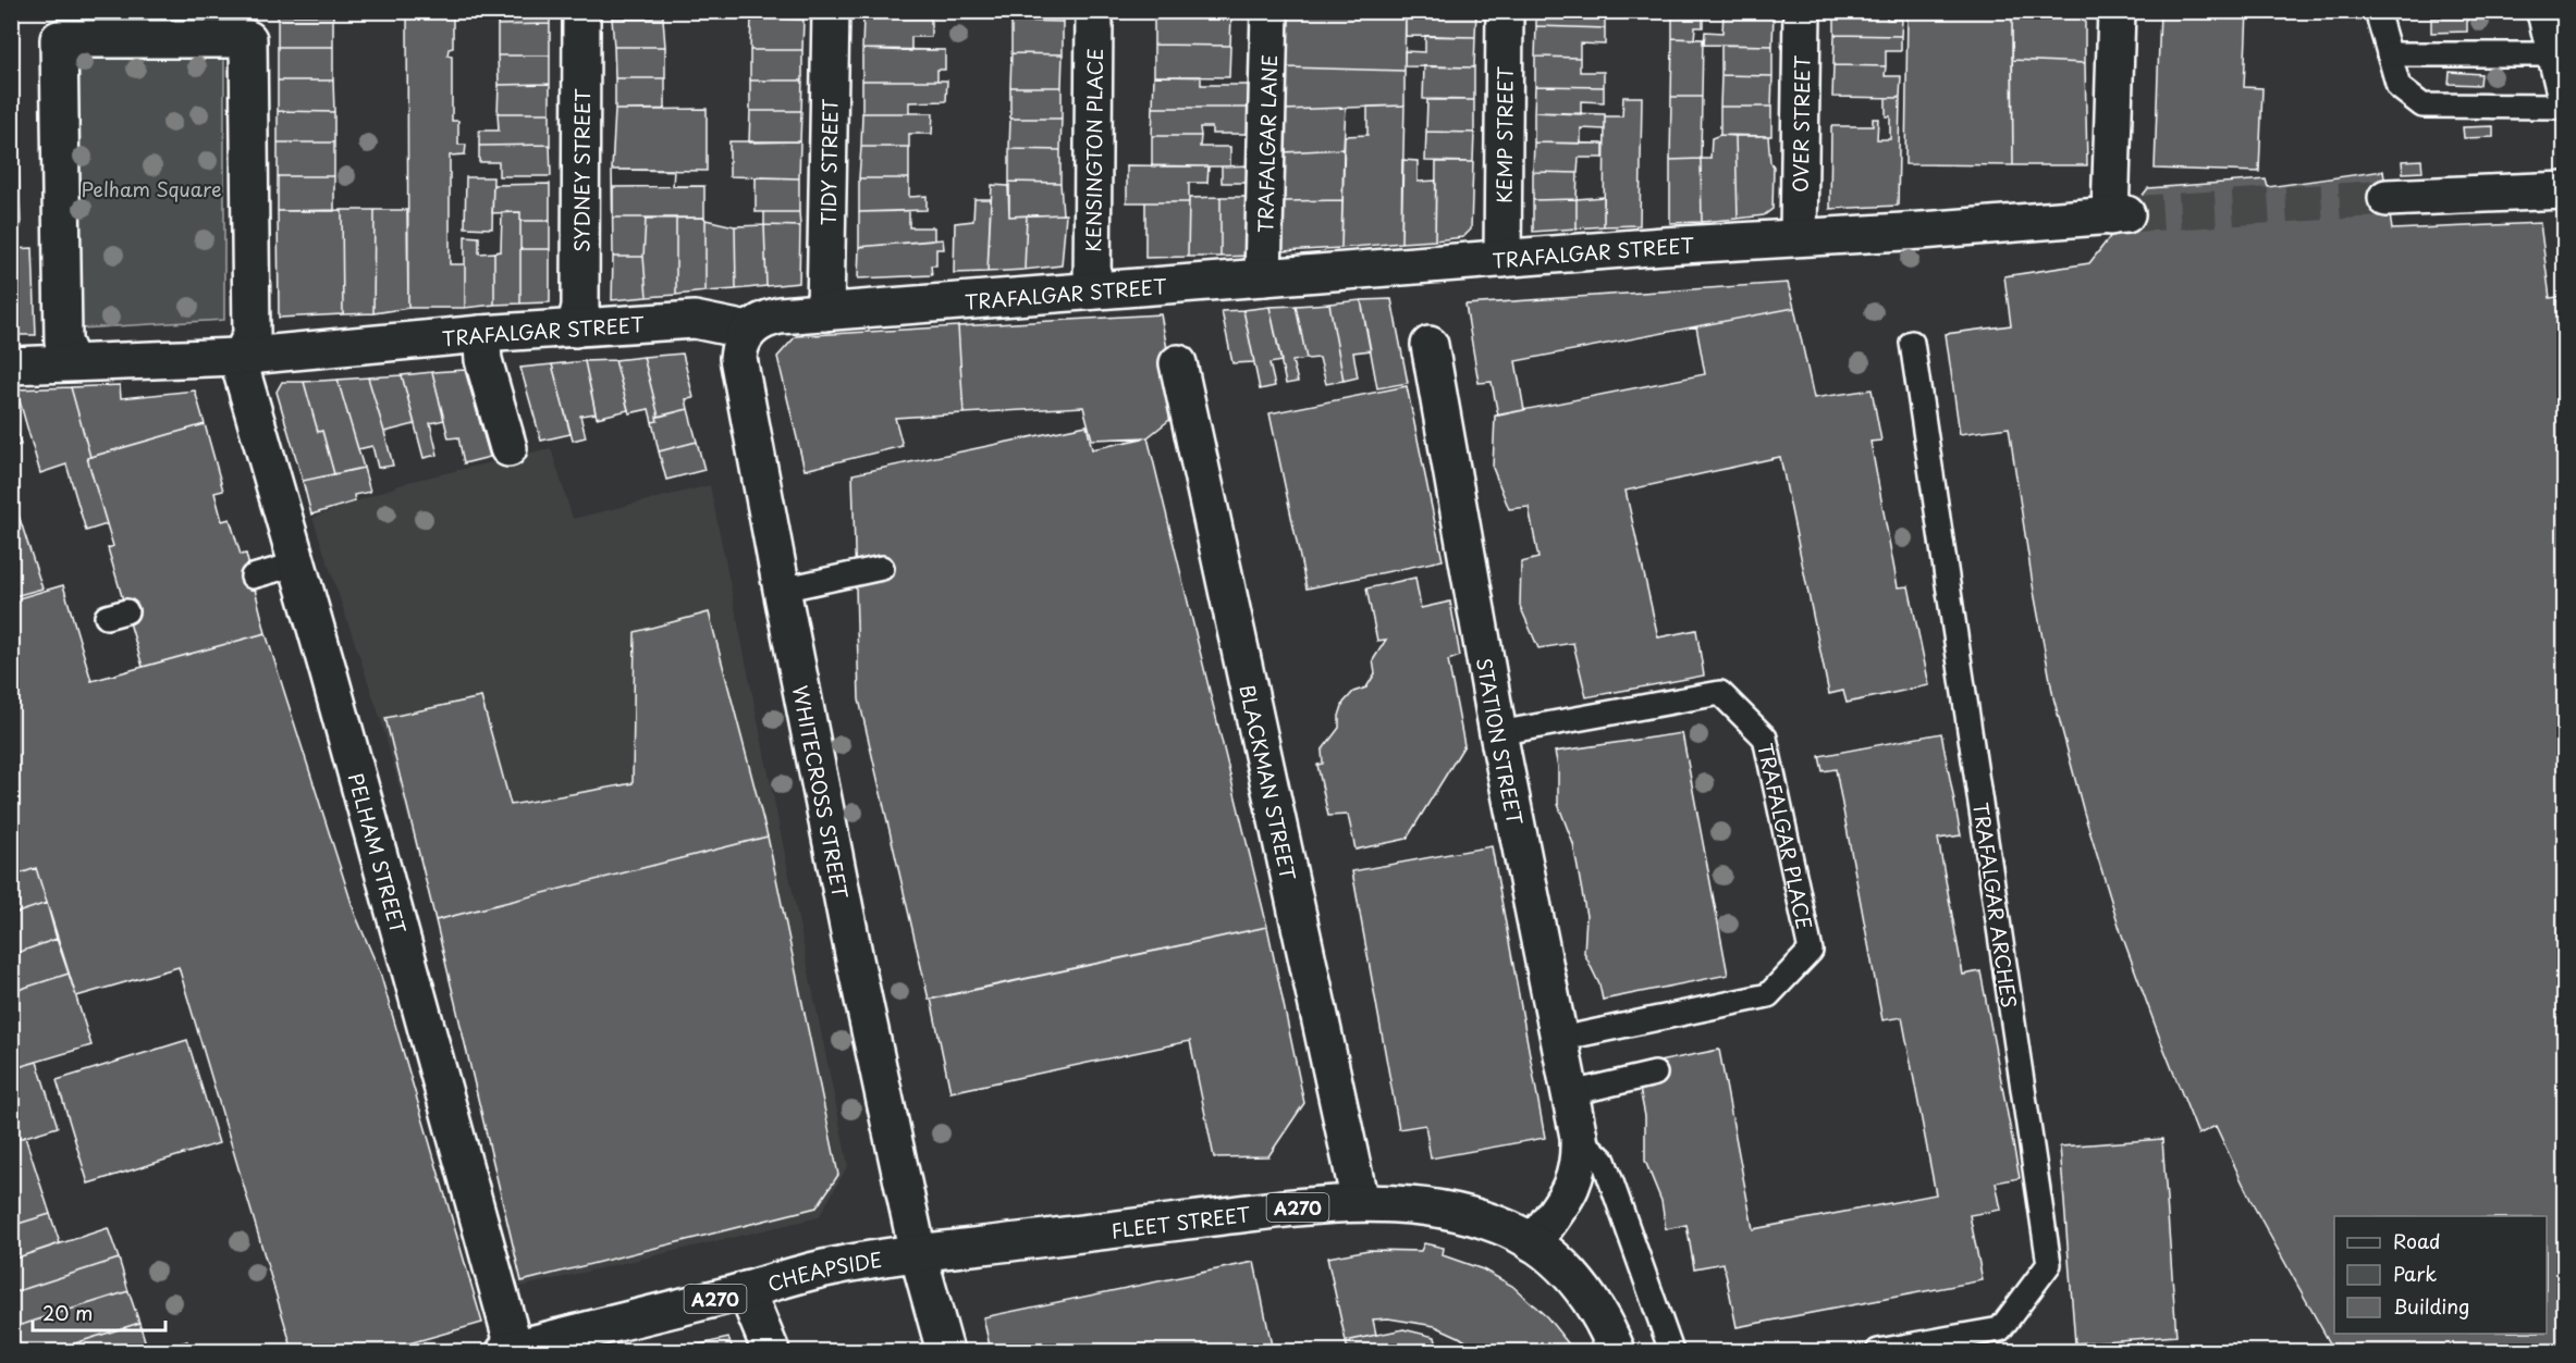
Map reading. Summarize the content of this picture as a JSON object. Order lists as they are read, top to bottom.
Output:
{
  "streets": {
    "street": [
      "OVER STREET",
      "KEMP STREET",
      "TRAFALGAR LANE",
      "KENSINGTON PLACE",
      "TIDY STREET",
      "SYDNEY STREET",
      "TRAFALGAR STREET",
      "STATION STREET",
      "BLACKMAN STREET",
      "WHITECROSS STREET",
      "PELHAM STREET",
      "A270",
      "FLEET STREET",
      "CHEAPSIDE"
    ],
    "lane": ["TRAFALGAR PLACE", "TRAFALGAR ARCHES"]
  },
  "crossings": [
    ["OVER STREET", "TRAFALGAR STREET"],
    ["KEMP STREET", "TRAFALGAR STREET"],
    ["TRAFALGAR LANE", "TRAFALGAR STREET"],
    ["KENSINGTON PLACE", "TRAFALGAR STREET"],
    ["TIDY STREET", "TRAFALGAR STREET"],
    ["SYDNEY STREET", "TRAFALGAR STREET"],
    ["TRAFALGAR STREET", "WHITECROSS STREET"],
    ["TRAFALGAR STREET", "PELHAM STREET"],
    ["STATION STREET", "TRAFALGAR PLACE"],
    ["STATION STREET", "FLEET STREET"],
    ["BLACKMAN STREET", "FLEET STREET"],
    ["WHITECROSS STREET", "FLEET STREET"],
    ["WHITECROSS STREET", "CHEAPSIDE"],
    ["PELHAM STREET", "CHEAPSIDE"],
    ["FLEET STREET", "CHEAPSIDE"]
  ],
  "parks": ["Pelham Square"],
  "legend": ["Road", "Park", "Building"],
  "scale_bar": "20 m"
}
